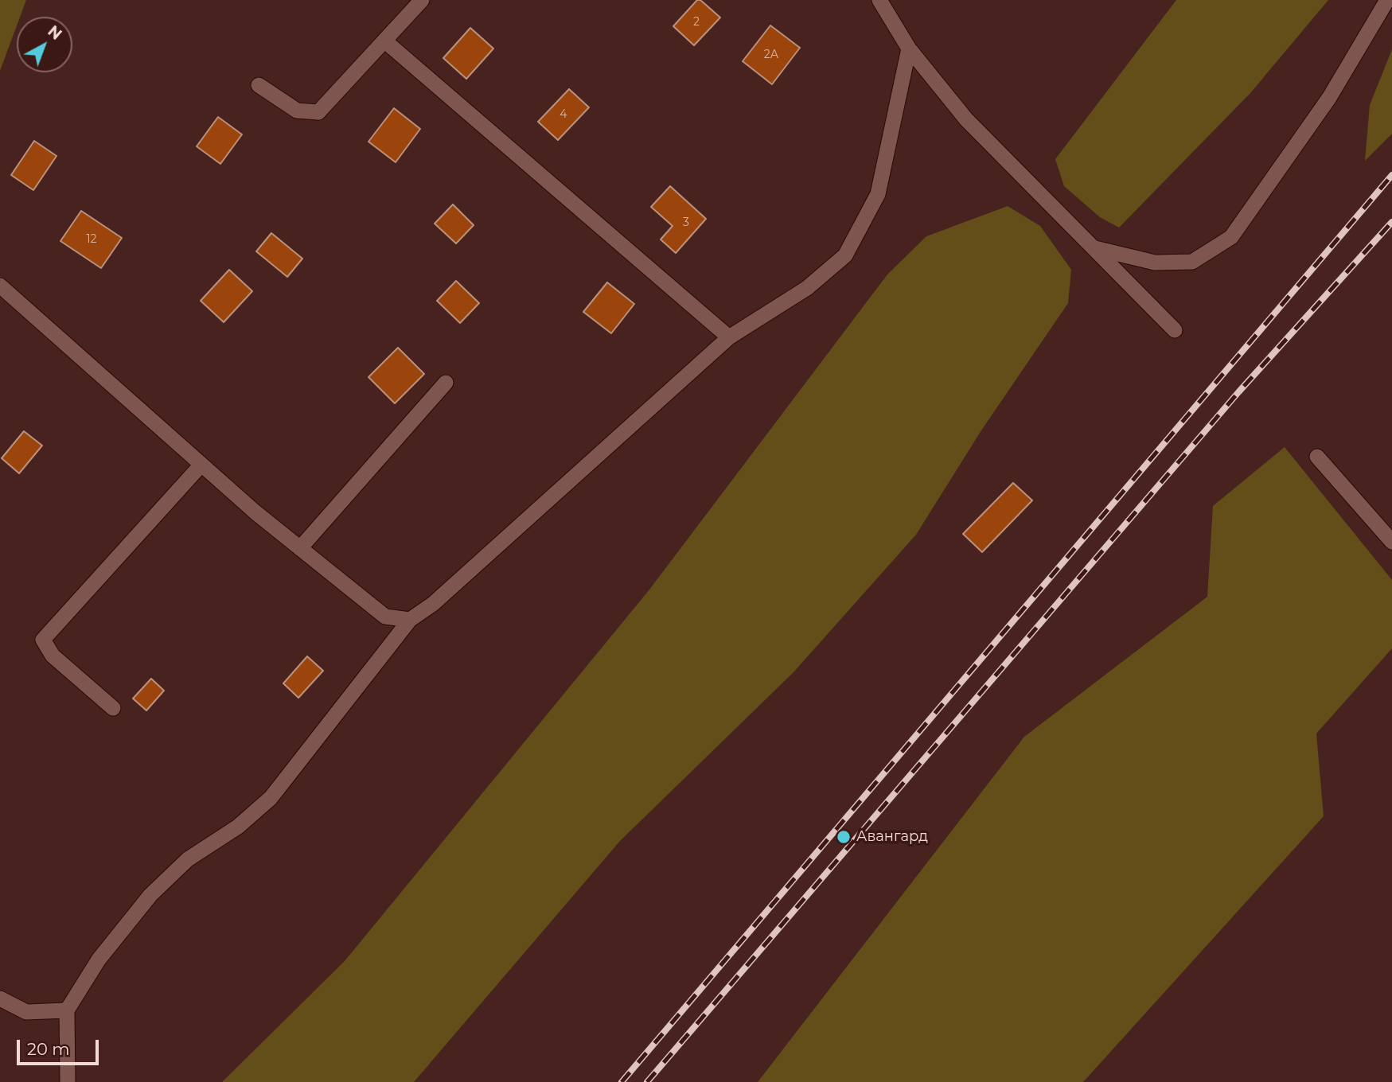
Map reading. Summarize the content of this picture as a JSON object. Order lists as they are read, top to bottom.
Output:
{
  "places": ["Авангард"],
  "house_numbers": [
    "2",
    "2А",
    "4",
    "3",
    "12"
  ],
  "scale_bar": "20 m",
  "north": "top right"
}
